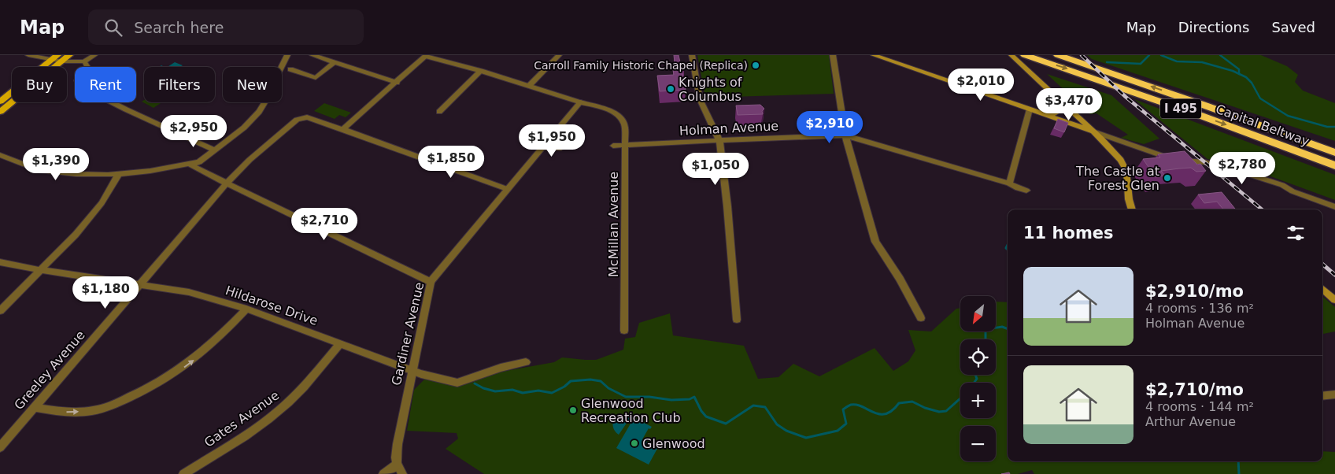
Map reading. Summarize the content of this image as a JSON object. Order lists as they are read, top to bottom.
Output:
{
  "streets": {
    "highway": ["I 495", "Capital Beltway"],
    "street": [
      "Holman Avenue",
      "McMillan Avenue",
      "Hildarose Drive",
      "Gardiner Avenue",
      "Greeley Avenue",
      "Gates Avenue"
    ]
  },
  "crossings": [
    ["Holman Avenue", "McMillan Avenue"],
    ["McMillan Avenue", "Gardiner Avenue"],
    ["Hildarose Drive", "Gardiner Avenue"],
    ["Hildarose Drive", "Greeley Avenue"],
    ["Hildarose Drive", "Gates Avenue"],
    ["Gardiner Avenue", "Greeley Avenue"]
  ],
  "places": [
    "Carroll Family Historic Chapel (Replica)",
    "Knights of Columbus",
    "The Castle at Forest Glen",
    "Glenwood Recreation Club",
    "Glenwood"
  ],
  "north": "bottom left",
  "page": {
    "header": "Map",
    "search": "Search here",
    "nav": ["Map", "Directions", "Saved"],
    "chip": [
      "Buy",
      "Rent",
      "Filters",
      "New"
    ],
    "price": [
      "$2,010",
      "$3,470",
      "$2,910",
      "$2,950",
      "$1,950",
      "$1,850",
      "$1,390",
      "$2,780",
      "$1,050",
      "$2,710",
      "$1,180"
    ],
    "heading": "11 homes",
    "list": [
      {
        "name": "$2,910/mo",
        "note": "4 rooms · 136 m² · Holman Avenue"
      },
      {
        "name": "$2,710/mo",
        "note": "4 rooms · 144 m² · Arthur Avenue"
      }
    ],
    "map_buttons": ["+", "−"]
  }
}
